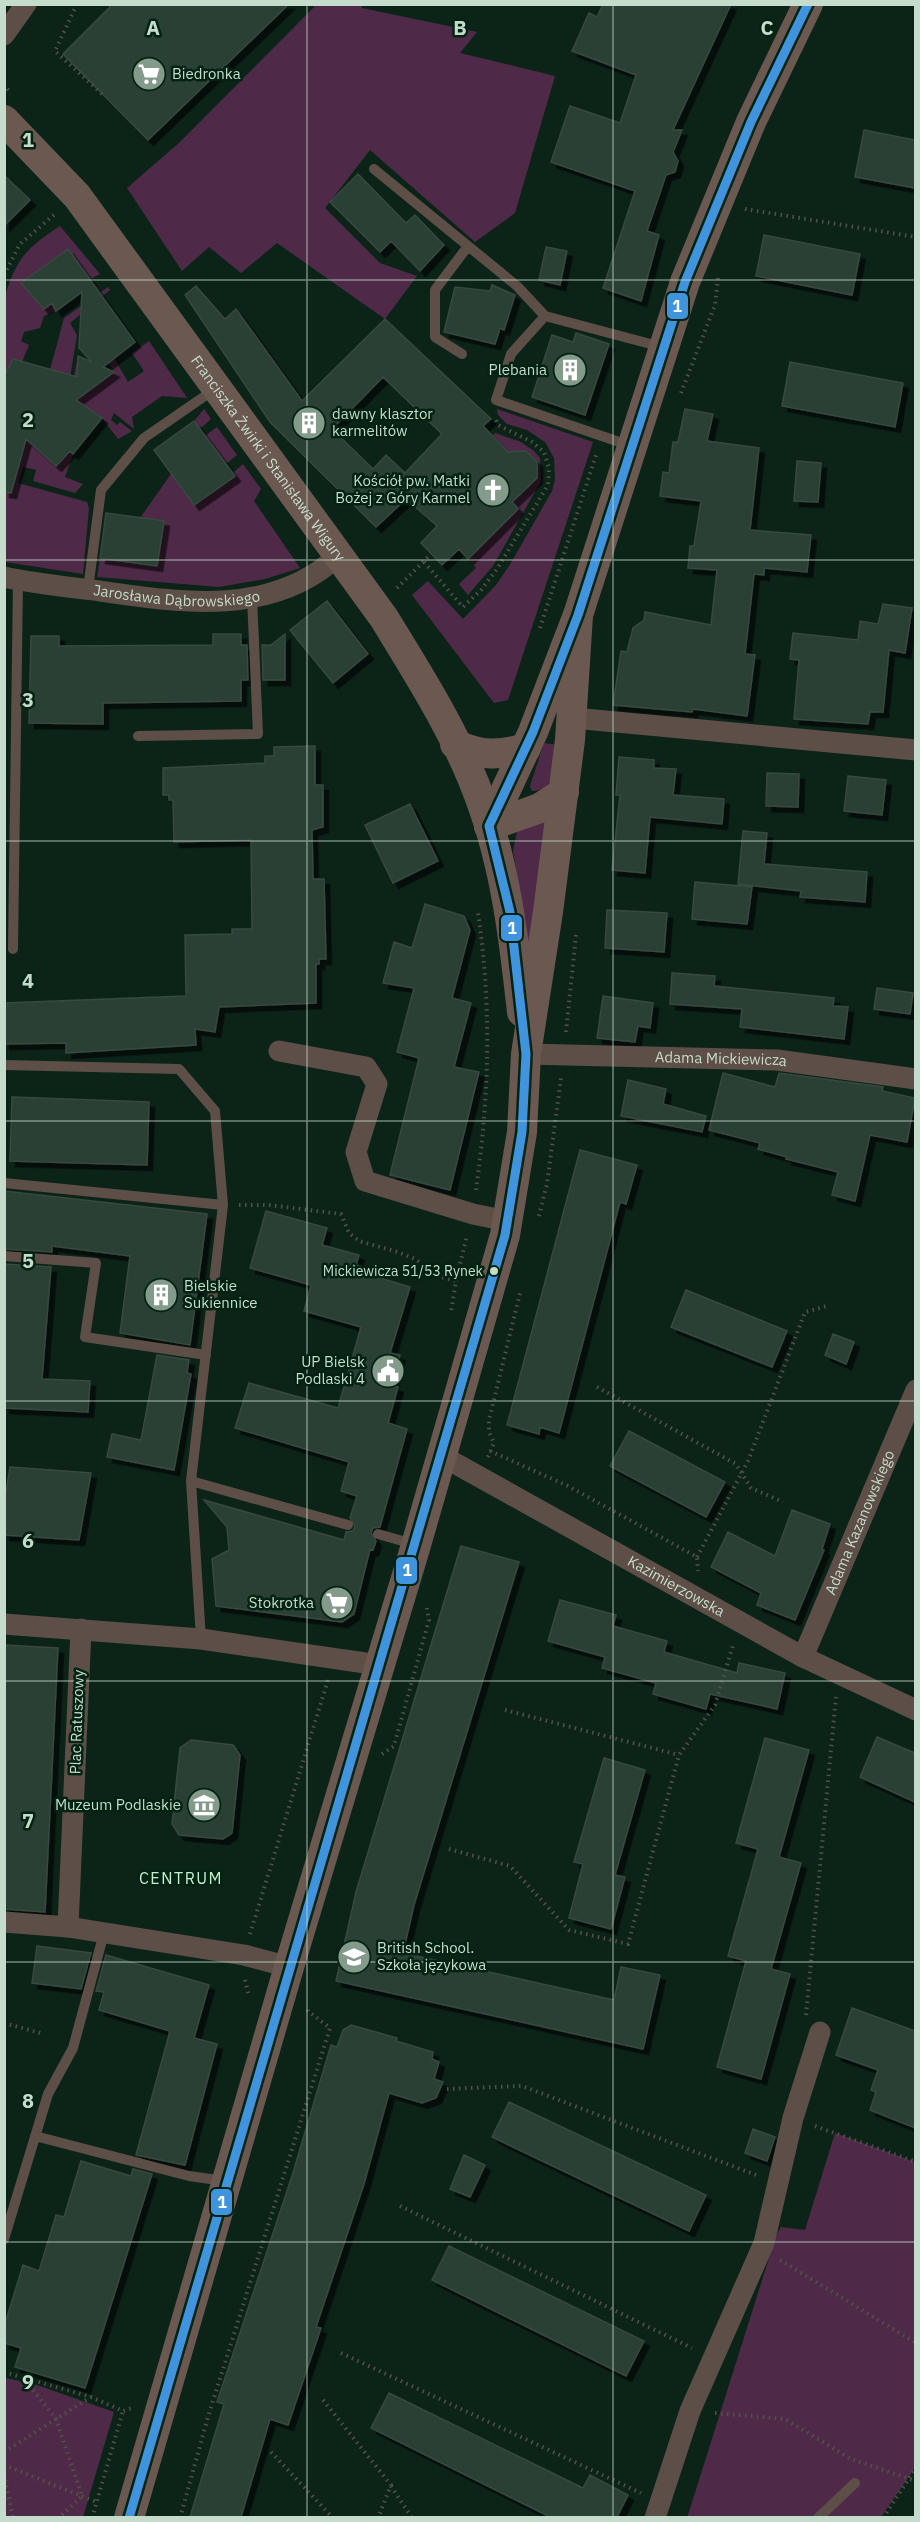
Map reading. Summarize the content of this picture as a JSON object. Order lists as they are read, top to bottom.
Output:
{
  "streets": {
    "main road": ["Franciszka Żwirki i Stanisława Wigury"],
    "street": [
      "Jarosława Dąbrowskiego",
      "Adama Mickiewicza",
      "Adama Kazanowskiego",
      "Kazimierzowska",
      "Plac Ratuszowy"
    ]
  },
  "crossings": [
    ["Franciszka Żwirki i Stanisława Wigury", "Jarosława Dąbrowskiego"],
    ["Adama Kazanowskiego", "Kazimierzowska"]
  ],
  "districts": ["CENTRUM"],
  "places": {
    "supermarket": ["Biedronka", "Stokrotka"],
    "building": ["Plebania", "dawny klasztor karmelitów", "Bielskie Sukiennice"],
    "church": ["Kościół pw. Matki Bożej z Góry Karmel"],
    "other": ["Mickiewicza 51/53 Rynek"],
    "public building": ["UP Bielsk Podlaski 4"],
    "museum": ["Muzeum Podlaskie"],
    "school or university": ["British School. Szkoła językowa"]
  },
  "lines": ["transit line 1"],
  "grid": {
    "columns": ["A", "B", "C"],
    "rows": [
      "1",
      "2",
      "3",
      "4",
      "5",
      "6",
      "7",
      "8",
      "9"
    ]
  }
}
